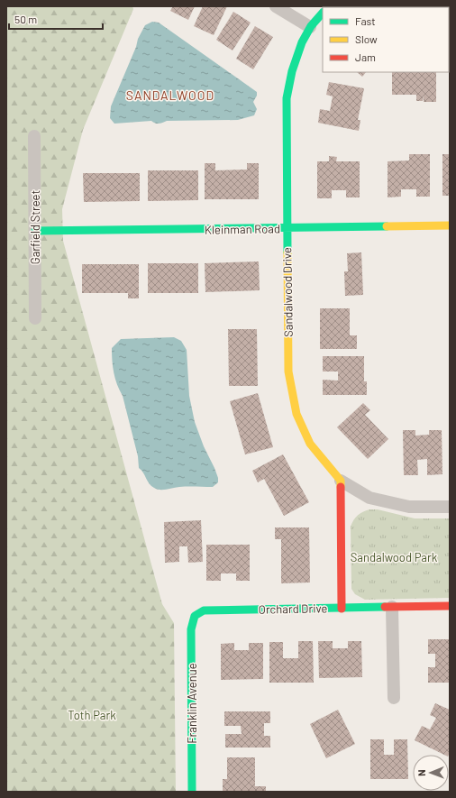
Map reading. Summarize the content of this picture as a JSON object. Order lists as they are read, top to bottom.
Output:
{
  "streets": {
    "street": [
      "Garfield Street",
      "Kleinman Road",
      "Sandalwood Drive",
      "Orchard Drive",
      "Franklin Avenue"
    ]
  },
  "crossings": [
    ["Garfield Street", "Kleinman Road"],
    ["Kleinman Road", "Sandalwood Drive"],
    ["Orchard Drive", "Franklin Avenue"]
  ],
  "districts": ["SANDALWOOD"],
  "parks": ["Sandalwood Park", "Toth Park"],
  "legend": ["Fast", "Slow", "Jam"],
  "scale_bar": "50 m",
  "north": "left"
}
